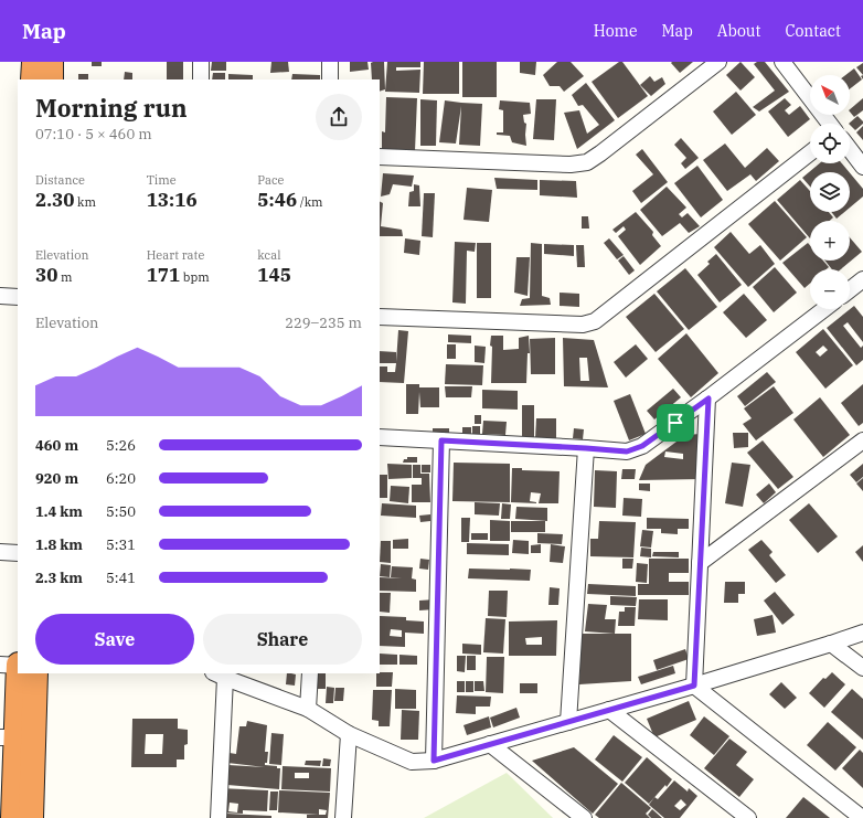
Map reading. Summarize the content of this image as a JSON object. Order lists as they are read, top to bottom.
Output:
{
  "north": "top left",
  "page": {
    "header": "Map",
    "nav": [
      "Home",
      "Map",
      "About",
      "Contact"
    ],
    "map_buttons": ["+", "−"],
    "heading": ["Morning run", "07:10 · 5 × 460 m"],
    "stats": [
      ["Distance", "2.30 km"],
      ["Time", "13:16"],
      ["Pace", "5:46 /km"],
      ["Elevation", "30 m"],
      ["Heart rate", "171 bpm"],
      ["kcal", "145"]
    ],
    "chart": ["Elevation", "229–235 m"],
    "list": [
      {
        "name": "460 m",
        "note": "5:26"
      },
      {
        "name": "920 m",
        "note": "6:20"
      },
      {
        "name": "1.4 km",
        "note": "5:50"
      },
      {
        "name": "1.8 km",
        "note": "5:31"
      },
      {
        "name": "2.3 km",
        "note": "5:41"
      }
    ],
    "buttons": ["Save", "Share"]
  }
}
